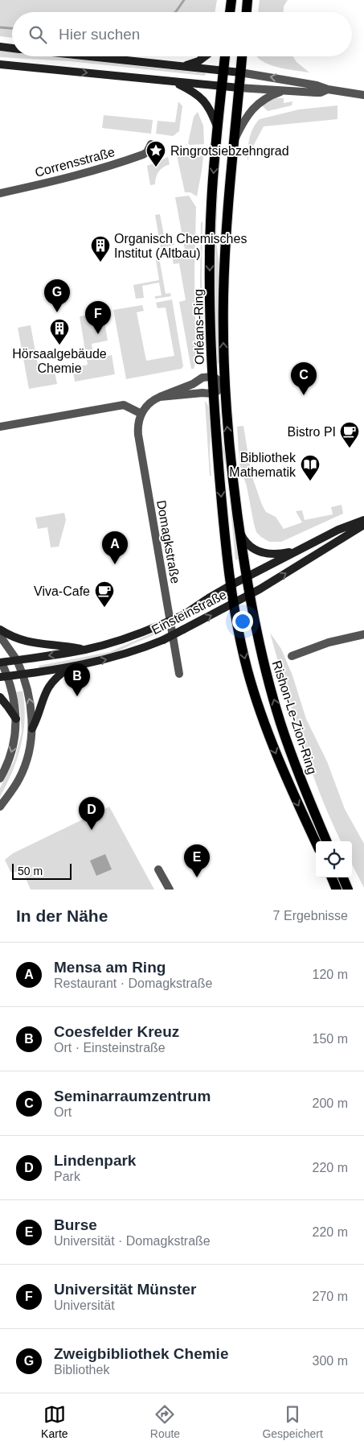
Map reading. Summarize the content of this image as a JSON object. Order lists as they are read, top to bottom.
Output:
{
  "streets": {
    "main road": ["Orléans-Ring", "Einsteinstraße", "Rishon-Le-Zion-Ring"],
    "street": ["Corrensstraße", "Domagkstraße"]
  },
  "crossings": [
    ["Orléans-Ring", "Einsteinstraße"],
    ["Orléans-Ring", "Rishon-Le-Zion-Ring"],
    ["Einsteinstraße", "Rishon-Le-Zion-Ring"]
  ],
  "places": {
    "place": ["Ringrotsiebzehngrad"],
    "building": ["Organisch Chemisches Institut (Altbau)", "Hörsaalgebäude Chemie"],
    "cafe": ["Bistro PI", "Viva-Cafe"],
    "library": ["Bibliothek Mathematik"]
  },
  "scale_bar": "50 m",
  "page": {
    "search": "Hier suchen",
    "pins": [
      "G",
      "F",
      "C",
      "A",
      "B",
      "D",
      "E"
    ],
    "scale": "50 m",
    "heading": ["In der Nähe", "7 Ergebnisse"],
    "list": [
      {
        "mark": "A",
        "name": "Mensa am Ring",
        "note": "Restaurant · Domagkstraße",
        "value": "120 m"
      },
      {
        "mark": "B",
        "name": "Coesfelder Kreuz",
        "note": "Ort · Einsteinstraße",
        "value": "150 m"
      },
      {
        "mark": "C",
        "name": "Seminarraumzentrum",
        "note": "Ort",
        "value": "200 m"
      },
      {
        "mark": "D",
        "name": "Lindenpark",
        "note": "Park",
        "value": "220 m"
      },
      {
        "mark": "E",
        "name": "Burse",
        "note": "Universität · Domagkstraße",
        "value": "220 m"
      },
      {
        "mark": "F",
        "name": "Universität Münster",
        "note": "Universität",
        "value": "270 m"
      },
      {
        "mark": "G",
        "name": "Zweigbibliothek Chemie",
        "note": "Bibliothek",
        "value": "300 m"
      }
    ],
    "nav": ["Karte", "Route", "Gespeichert"]
  }
}
